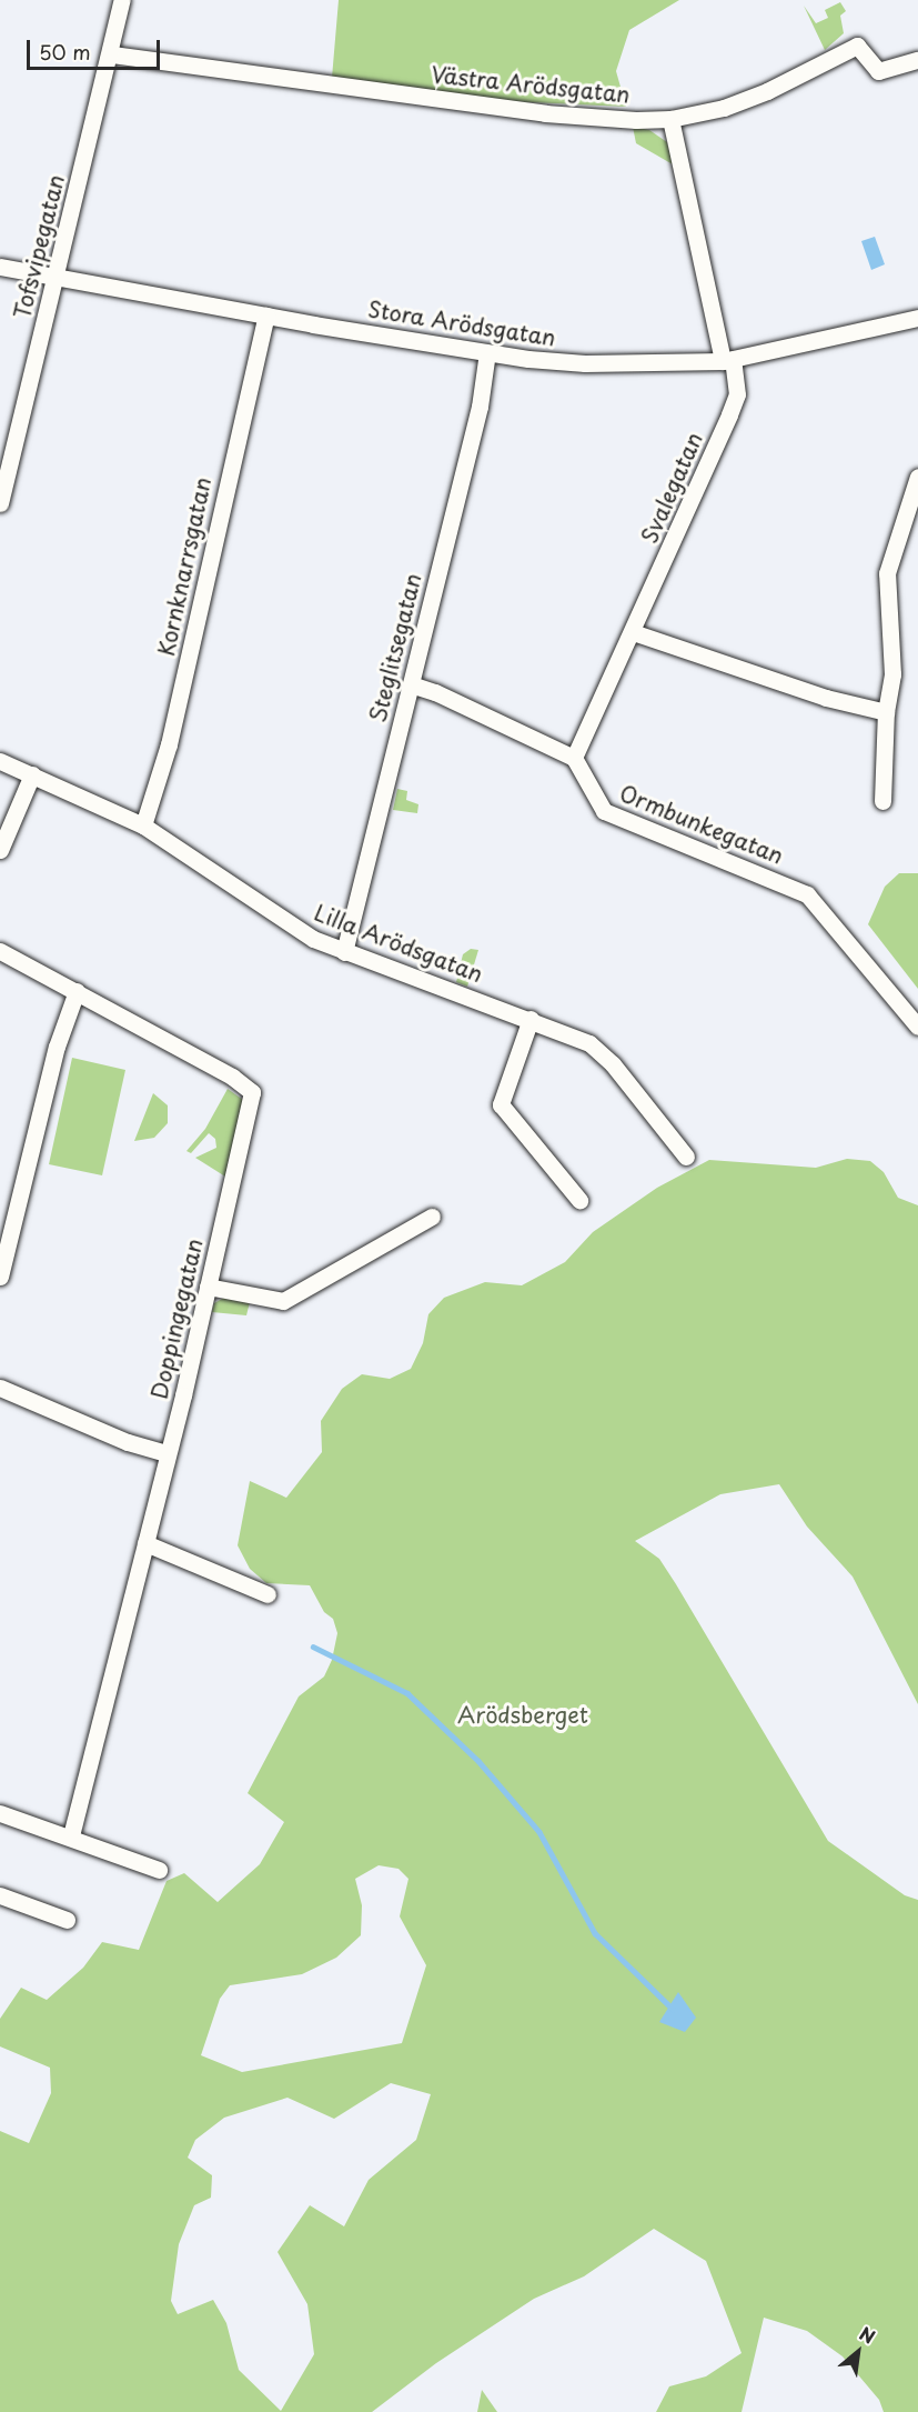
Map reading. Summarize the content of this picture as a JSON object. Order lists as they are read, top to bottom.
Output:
{
  "streets": {
    "street": [
      "Västra Arödsgatan",
      "Tofsvipegatan",
      "Stora Arödsgatan",
      "Svalegatan",
      "Kornknarrsgatan",
      "Steglitsegatan",
      "Ormbunkegatan",
      "Lilla Arödsgatan",
      "Doppingegatan"
    ]
  },
  "crossings": [
    ["Västra Arödsgatan", "Tofsvipegatan"],
    ["Västra Arödsgatan", "Svalegatan"],
    ["Tofsvipegatan", "Stora Arödsgatan"],
    ["Stora Arödsgatan", "Svalegatan"],
    ["Stora Arödsgatan", "Kornknarrsgatan"],
    ["Stora Arödsgatan", "Steglitsegatan"],
    ["Svalegatan", "Ormbunkegatan"],
    ["Kornknarrsgatan", "Lilla Arödsgatan"],
    ["Steglitsegatan", "Lilla Arödsgatan"]
  ],
  "parks": ["Arödsberget"],
  "scale_bar": "50 m",
  "north": "top right"
}
